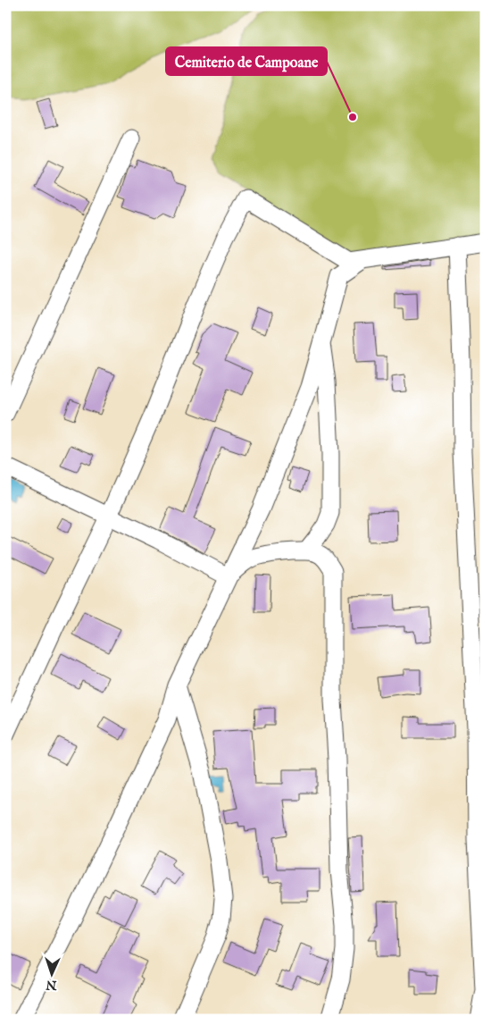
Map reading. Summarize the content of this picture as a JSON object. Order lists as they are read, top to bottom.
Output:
{
  "places": ["Cemiterio de Campoane"],
  "north": "bottom"
}
